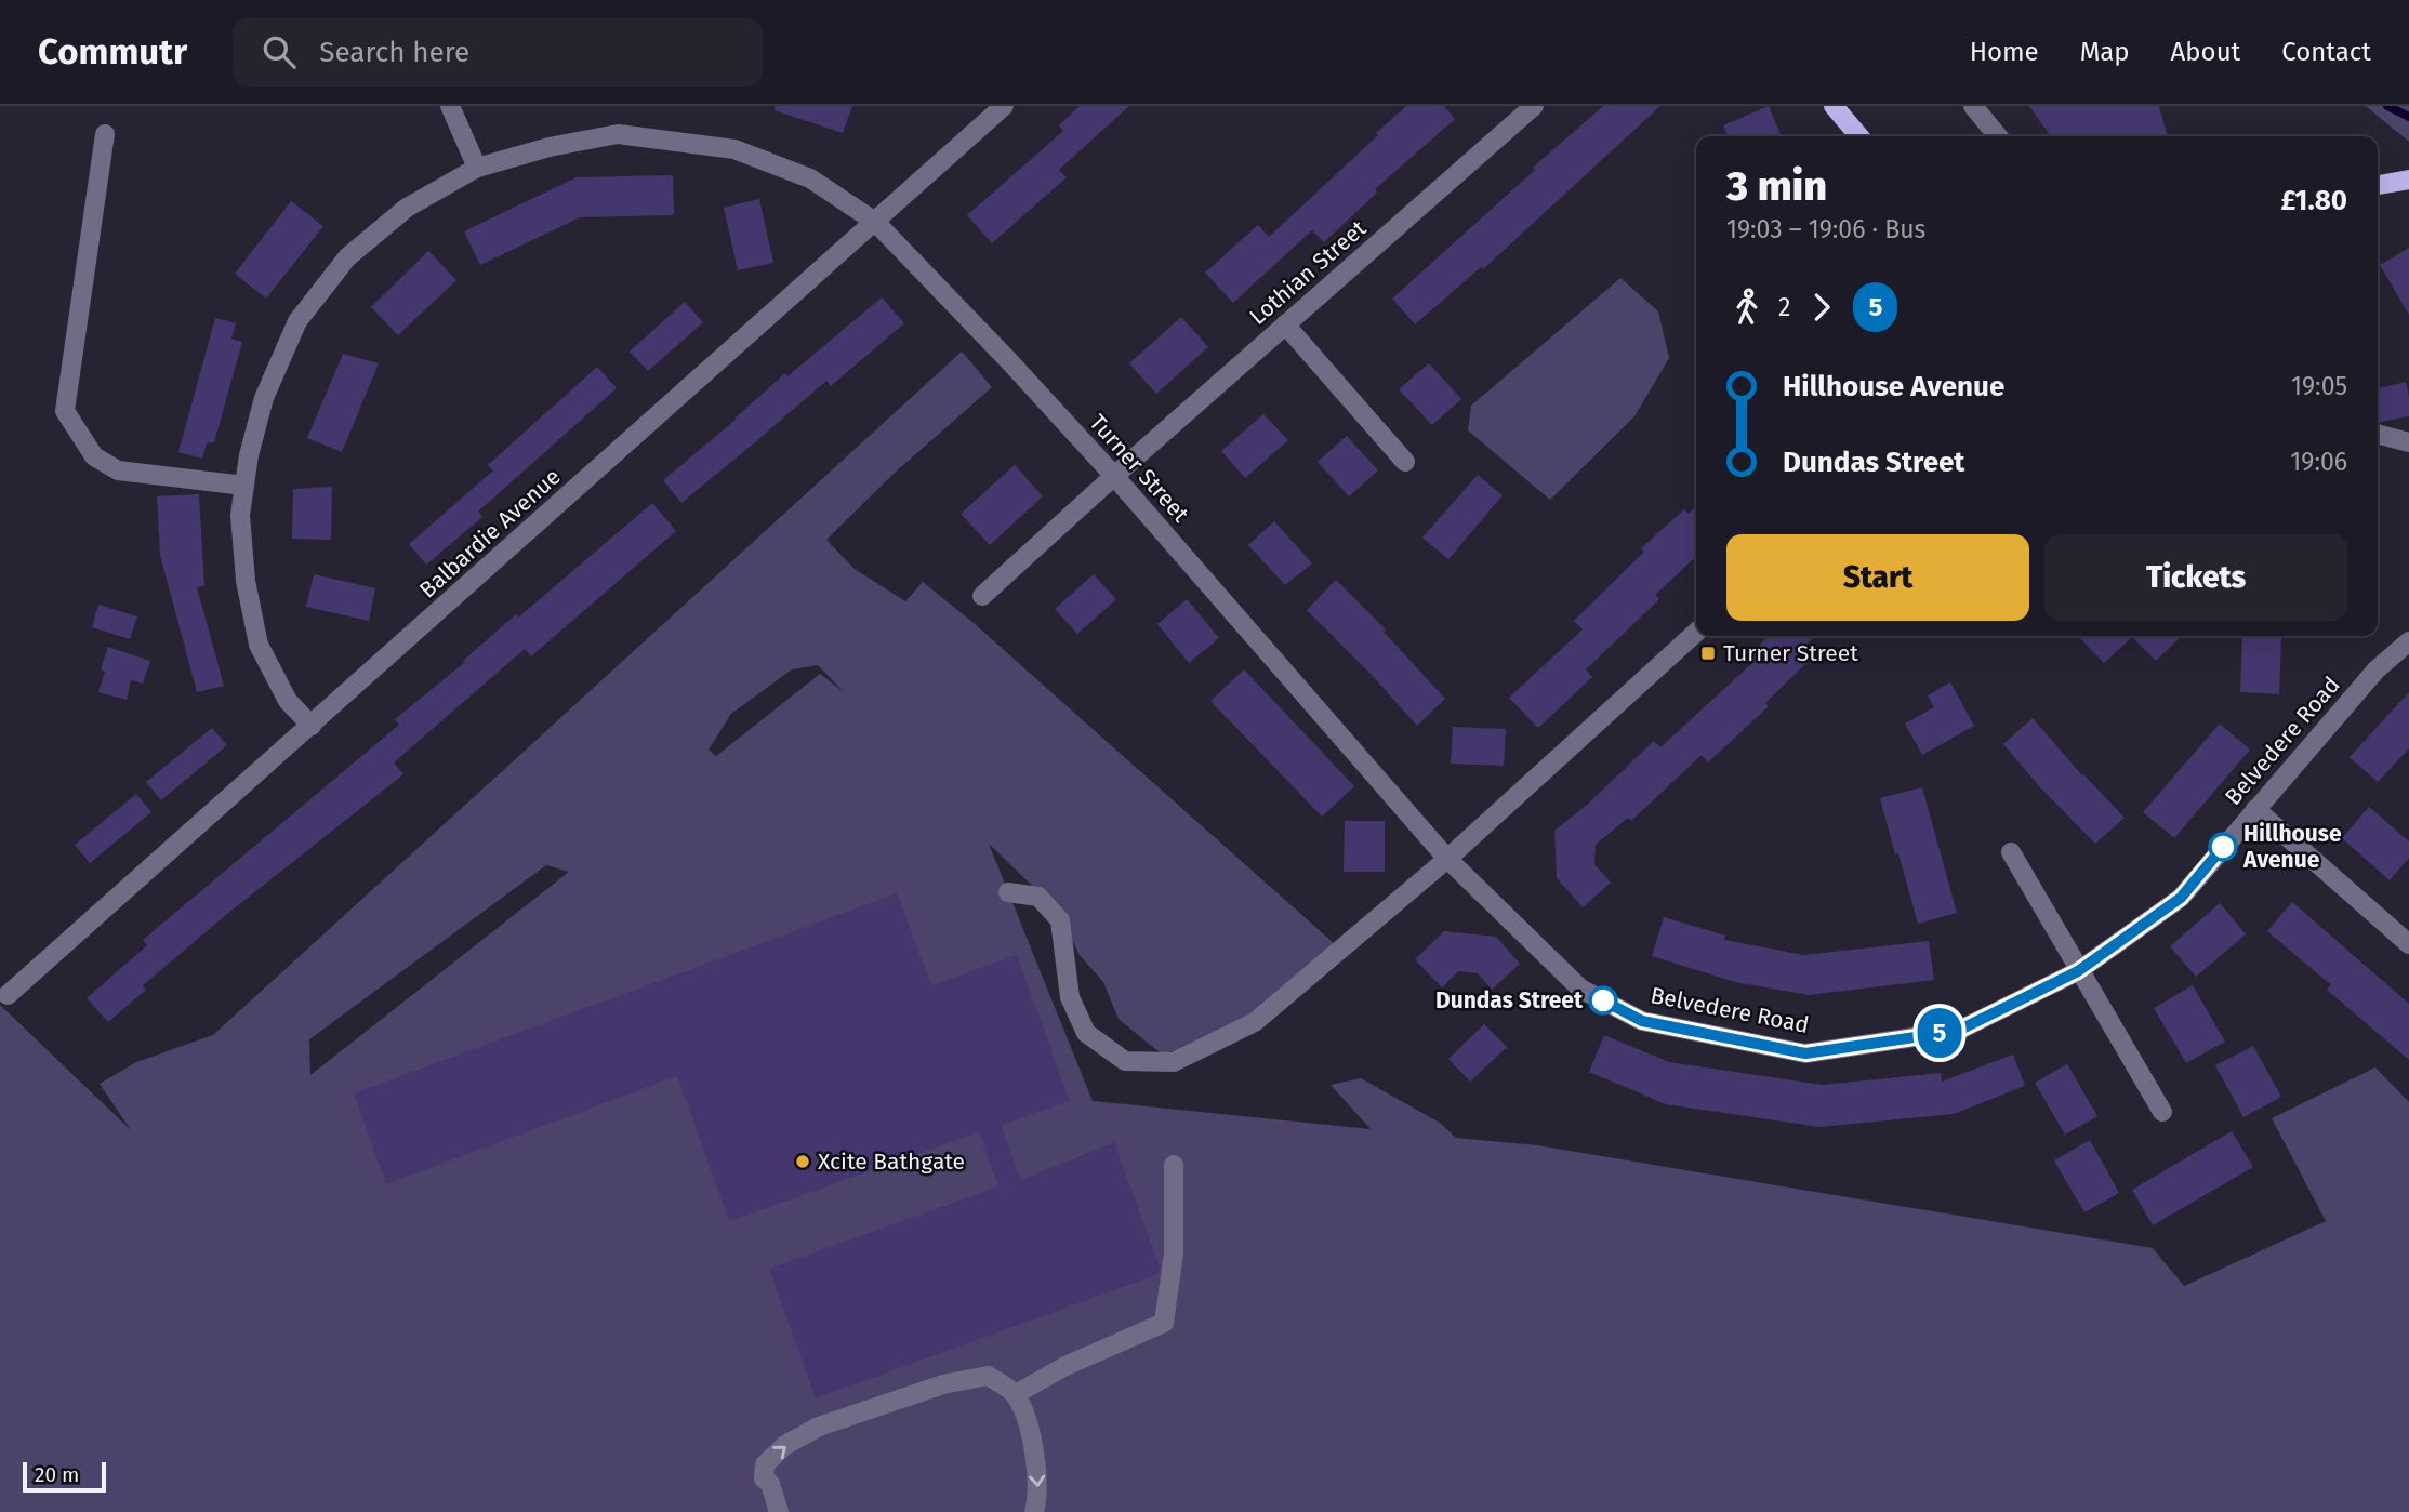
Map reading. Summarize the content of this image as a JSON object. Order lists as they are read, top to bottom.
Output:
{
  "streets": {
    "street": [
      "Lothian Street",
      "Turner Street",
      "Balbardie Avenue",
      "Belvedere Road"
    ]
  },
  "crossings": [
    ["Lothian Street", "Turner Street"],
    ["Turner Street", "Balbardie Avenue"],
    ["Turner Street", "Belvedere Road"]
  ],
  "places": {
    "transit": ["Turner Street"],
    "other": ["Hillhouse Avenue", "Dundas Street", "Xcite Bathgate"]
  },
  "lines": ["bus line 5"],
  "scale_bar": "20 m",
  "page": {
    "header": "Commutr",
    "search": "Search here",
    "nav": [
      "Home",
      "Map",
      "About",
      "Contact"
    ],
    "on_map": "5",
    "heading": ["3 min", "19:03 – 19:06 · Bus", "£1.80"],
    "legs": ["2", "5"],
    "list": [
      {
        "name": "Hillhouse Avenue",
        "value": "19:05"
      },
      {
        "name": "Dundas Street",
        "value": "19:06"
      }
    ],
    "buttons": ["Start", "Tickets"],
    "scale": "20 m"
  }
}
